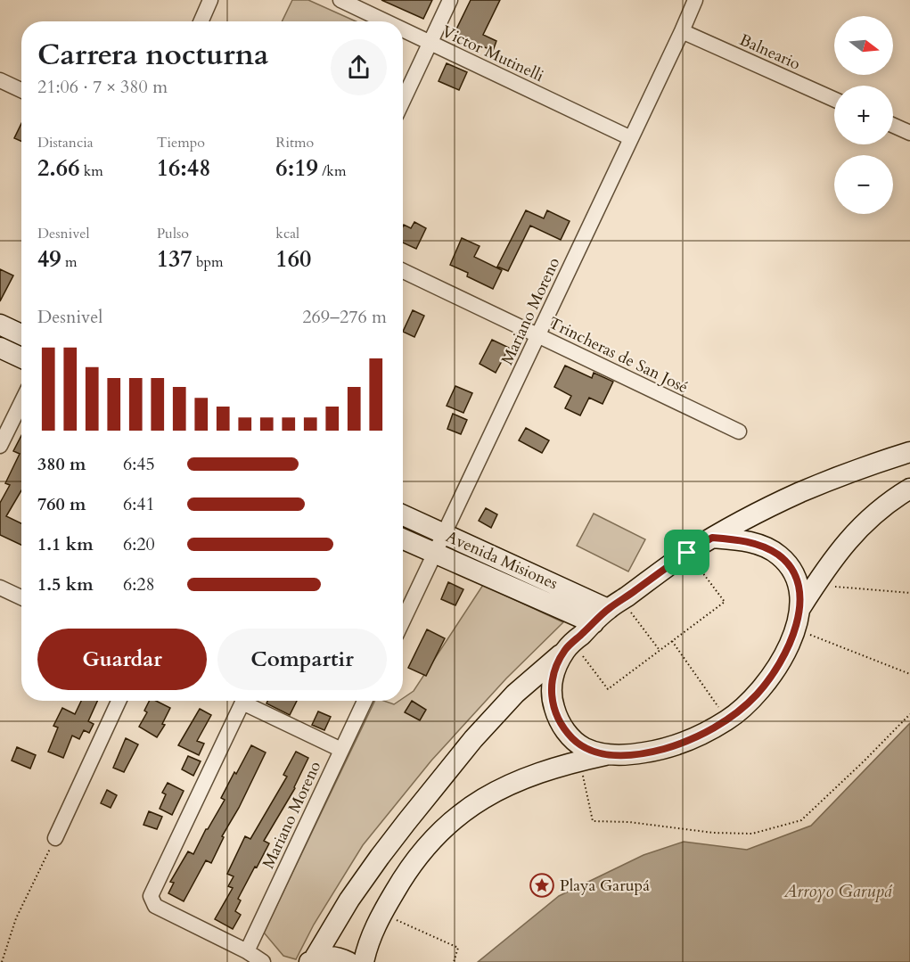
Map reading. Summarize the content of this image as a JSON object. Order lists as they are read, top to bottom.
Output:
{
  "streets": {
    "main road": ["Avenida Misiones"],
    "street": [
      "Balneario",
      "Victor Mutinelli",
      "Mariano Moreno",
      "Trincheras de San José"
    ]
  },
  "crossings": [
    ["Balneario", "Mariano Moreno"],
    ["Victor Mutinelli", "Mariano Moreno"],
    ["Mariano Moreno", "Trincheras de San José"],
    ["Mariano Moreno", "Avenida Misiones"]
  ],
  "water": ["Arroyo Garupá"],
  "places": {
    "place": ["Playa Garupá"]
  },
  "north": "right",
  "page": {
    "map_buttons": ["+", "−"],
    "heading": ["Carrera nocturna", "21:06 · 7 × 380 m"],
    "stats": [
      ["Distancia", "2.66 km"],
      ["Tiempo", "16:48"],
      ["Ritmo", "6:19 /km"],
      ["Desnivel", "49 m"],
      ["Pulso", "137 bpm"],
      ["kcal", "160"]
    ],
    "chart": ["Desnivel", "269–276 m"],
    "list": [
      {
        "name": "380 m",
        "note": "6:45"
      },
      {
        "name": "760 m",
        "note": "6:41"
      },
      {
        "name": "1.1 km",
        "note": "6:20"
      },
      {
        "name": "1.5 km",
        "note": "6:28"
      }
    ],
    "buttons": ["Guardar", "Compartir"]
  }
}
